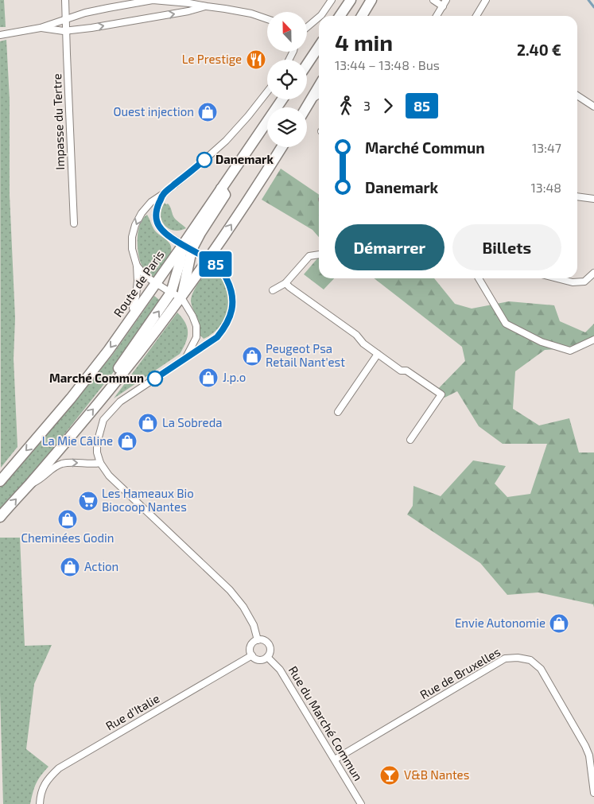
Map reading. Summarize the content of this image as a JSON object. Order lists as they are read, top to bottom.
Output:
{
  "streets": {
    "main road": ["Route de Paris"],
    "street": [
      "Impasse du Tertre",
      "Rue de Bruxelles",
      "Rue d'Italie",
      "Rue du Marché Commun"
    ]
  },
  "crossings": [
    ["Rue de Bruxelles", "Rue du Marché Commun"],
    ["Rue d'Italie", "Rue du Marché Commun"]
  ],
  "places": {
    "restaurant": ["Le Prestige"],
    "shop": [
      "Ouest injection",
      "Peugeot Psa Retail Nant'est",
      "J.p.o",
      "La Sobreda",
      "La Mie Câline",
      "Cheminées Godin",
      "Action",
      "Envie Autonomie"
    ],
    "other": ["Danemark", "Marché Commun"],
    "supermarket": ["Les Hameaux Bio Biocoop Nantes"],
    "bar": ["V&B Nantes"]
  },
  "lines": ["bus line 85"],
  "north": "top",
  "page": {
    "on_map": "85",
    "heading": ["4 min", "13:44 – 13:48 · Bus", "2.40 €"],
    "legs": ["3", "85"],
    "list": [
      {
        "name": "Marché Commun",
        "value": "13:47"
      },
      {
        "name": "Danemark",
        "value": "13:48"
      }
    ],
    "buttons": ["Démarrer", "Billets"]
  }
}
